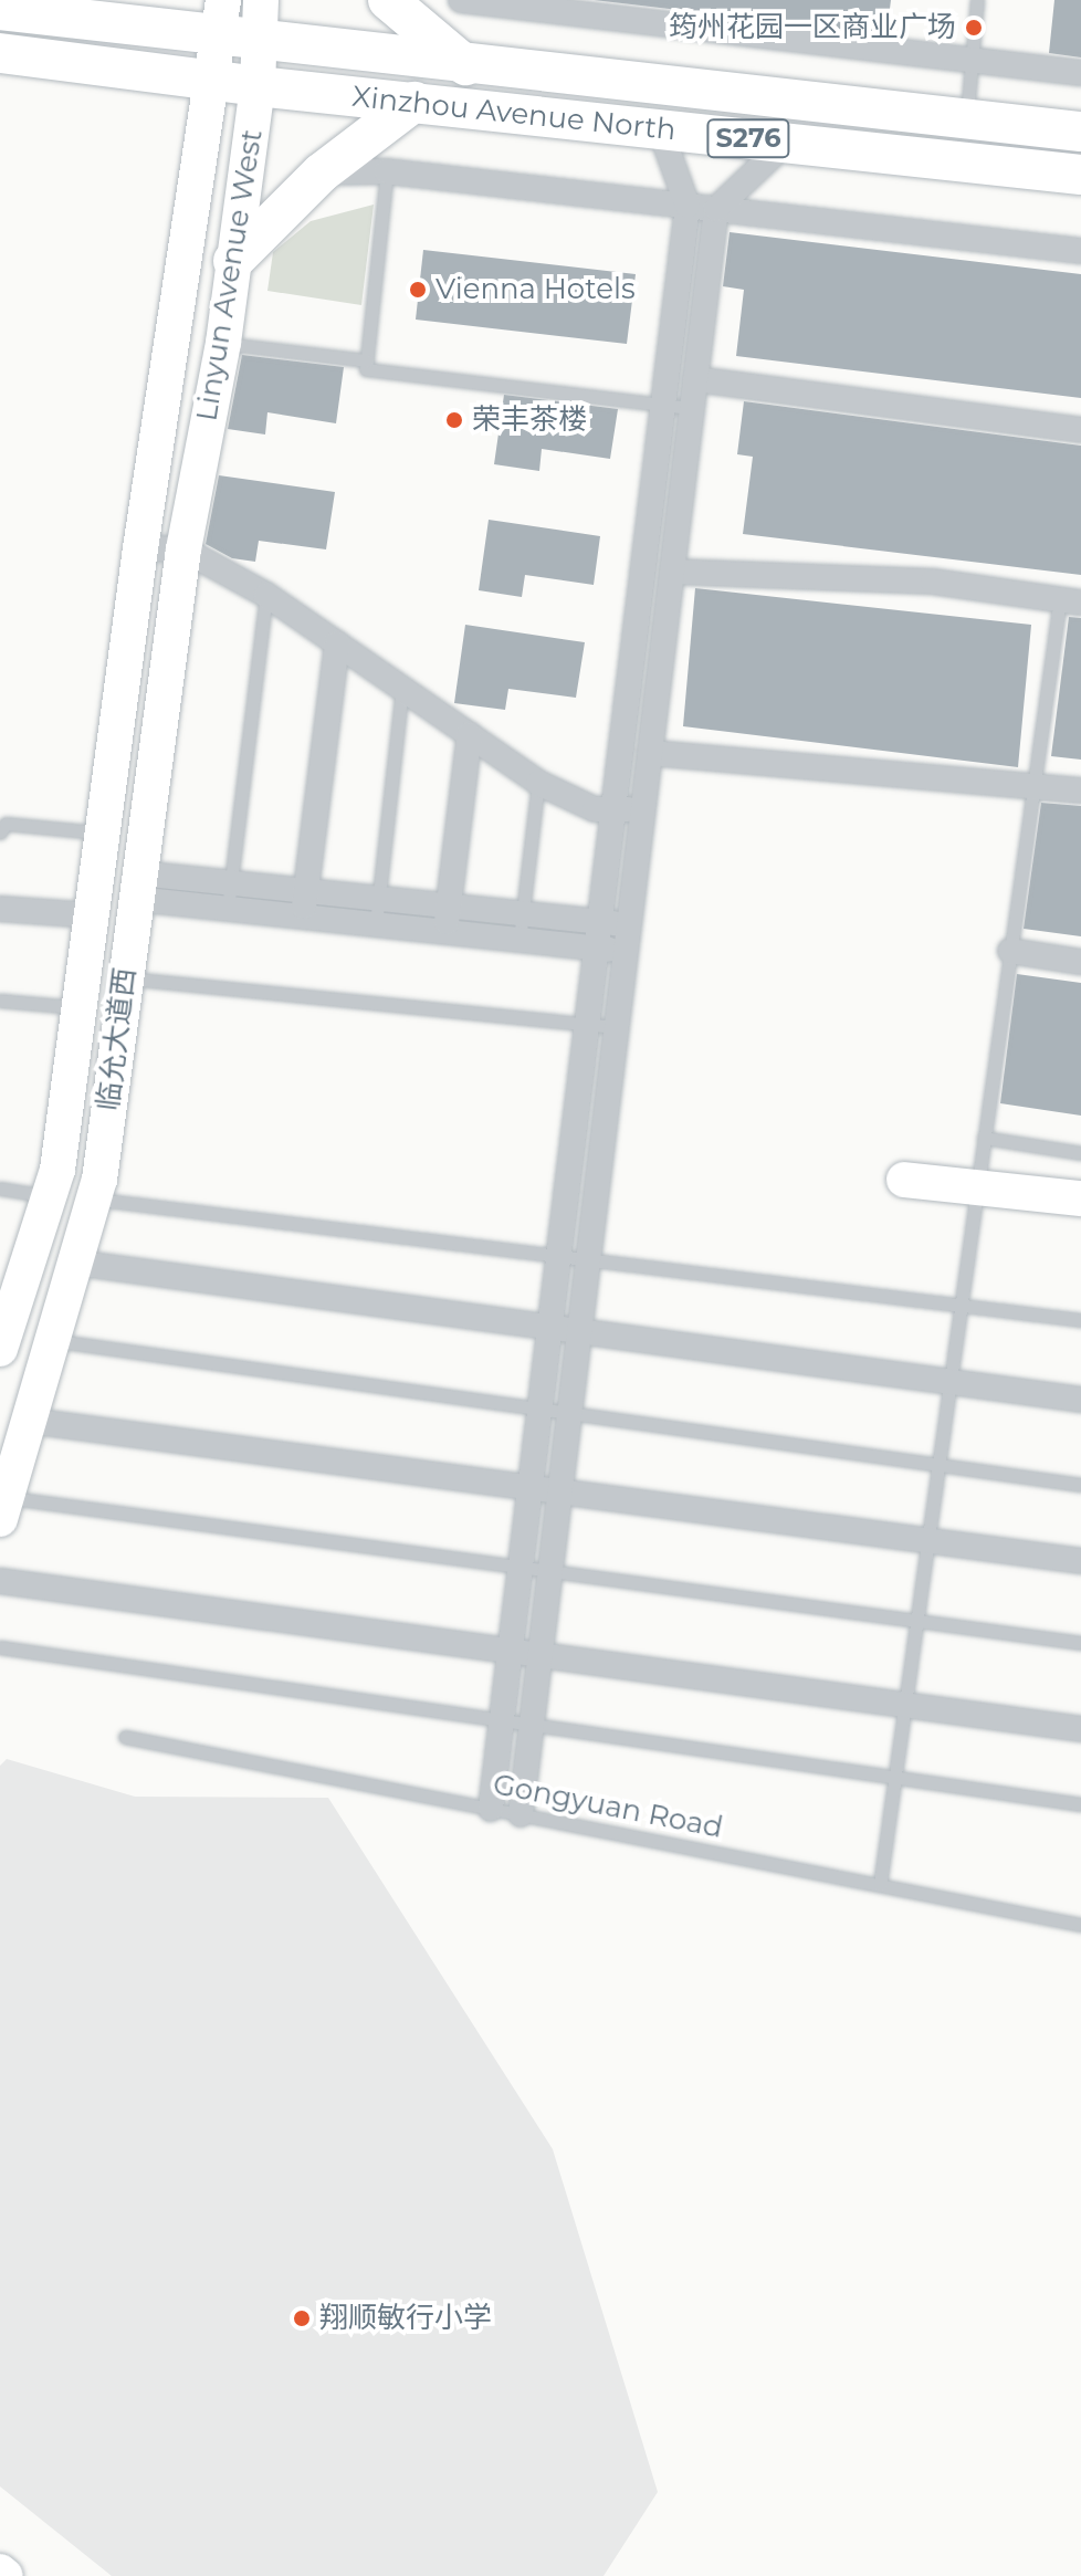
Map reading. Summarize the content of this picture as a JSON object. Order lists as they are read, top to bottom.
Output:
{
  "streets": {
    "main road": [
      "Xinzhou Avenue North",
      "S276",
      "Linyun Avenue West",
      "临允大道西"
    ],
    "lane": ["Gongyuan Road"]
  },
  "crossings": [
    ["Xinzhou Avenue North", "Linyun Avenue West"],
    ["Linyun Avenue West", "临允大道西"]
  ],
  "places": [
    "筠州花园一区商业广场",
    "Vienna Hotels",
    "荣丰茶楼",
    "翔顺敏行小学"
  ]
}
